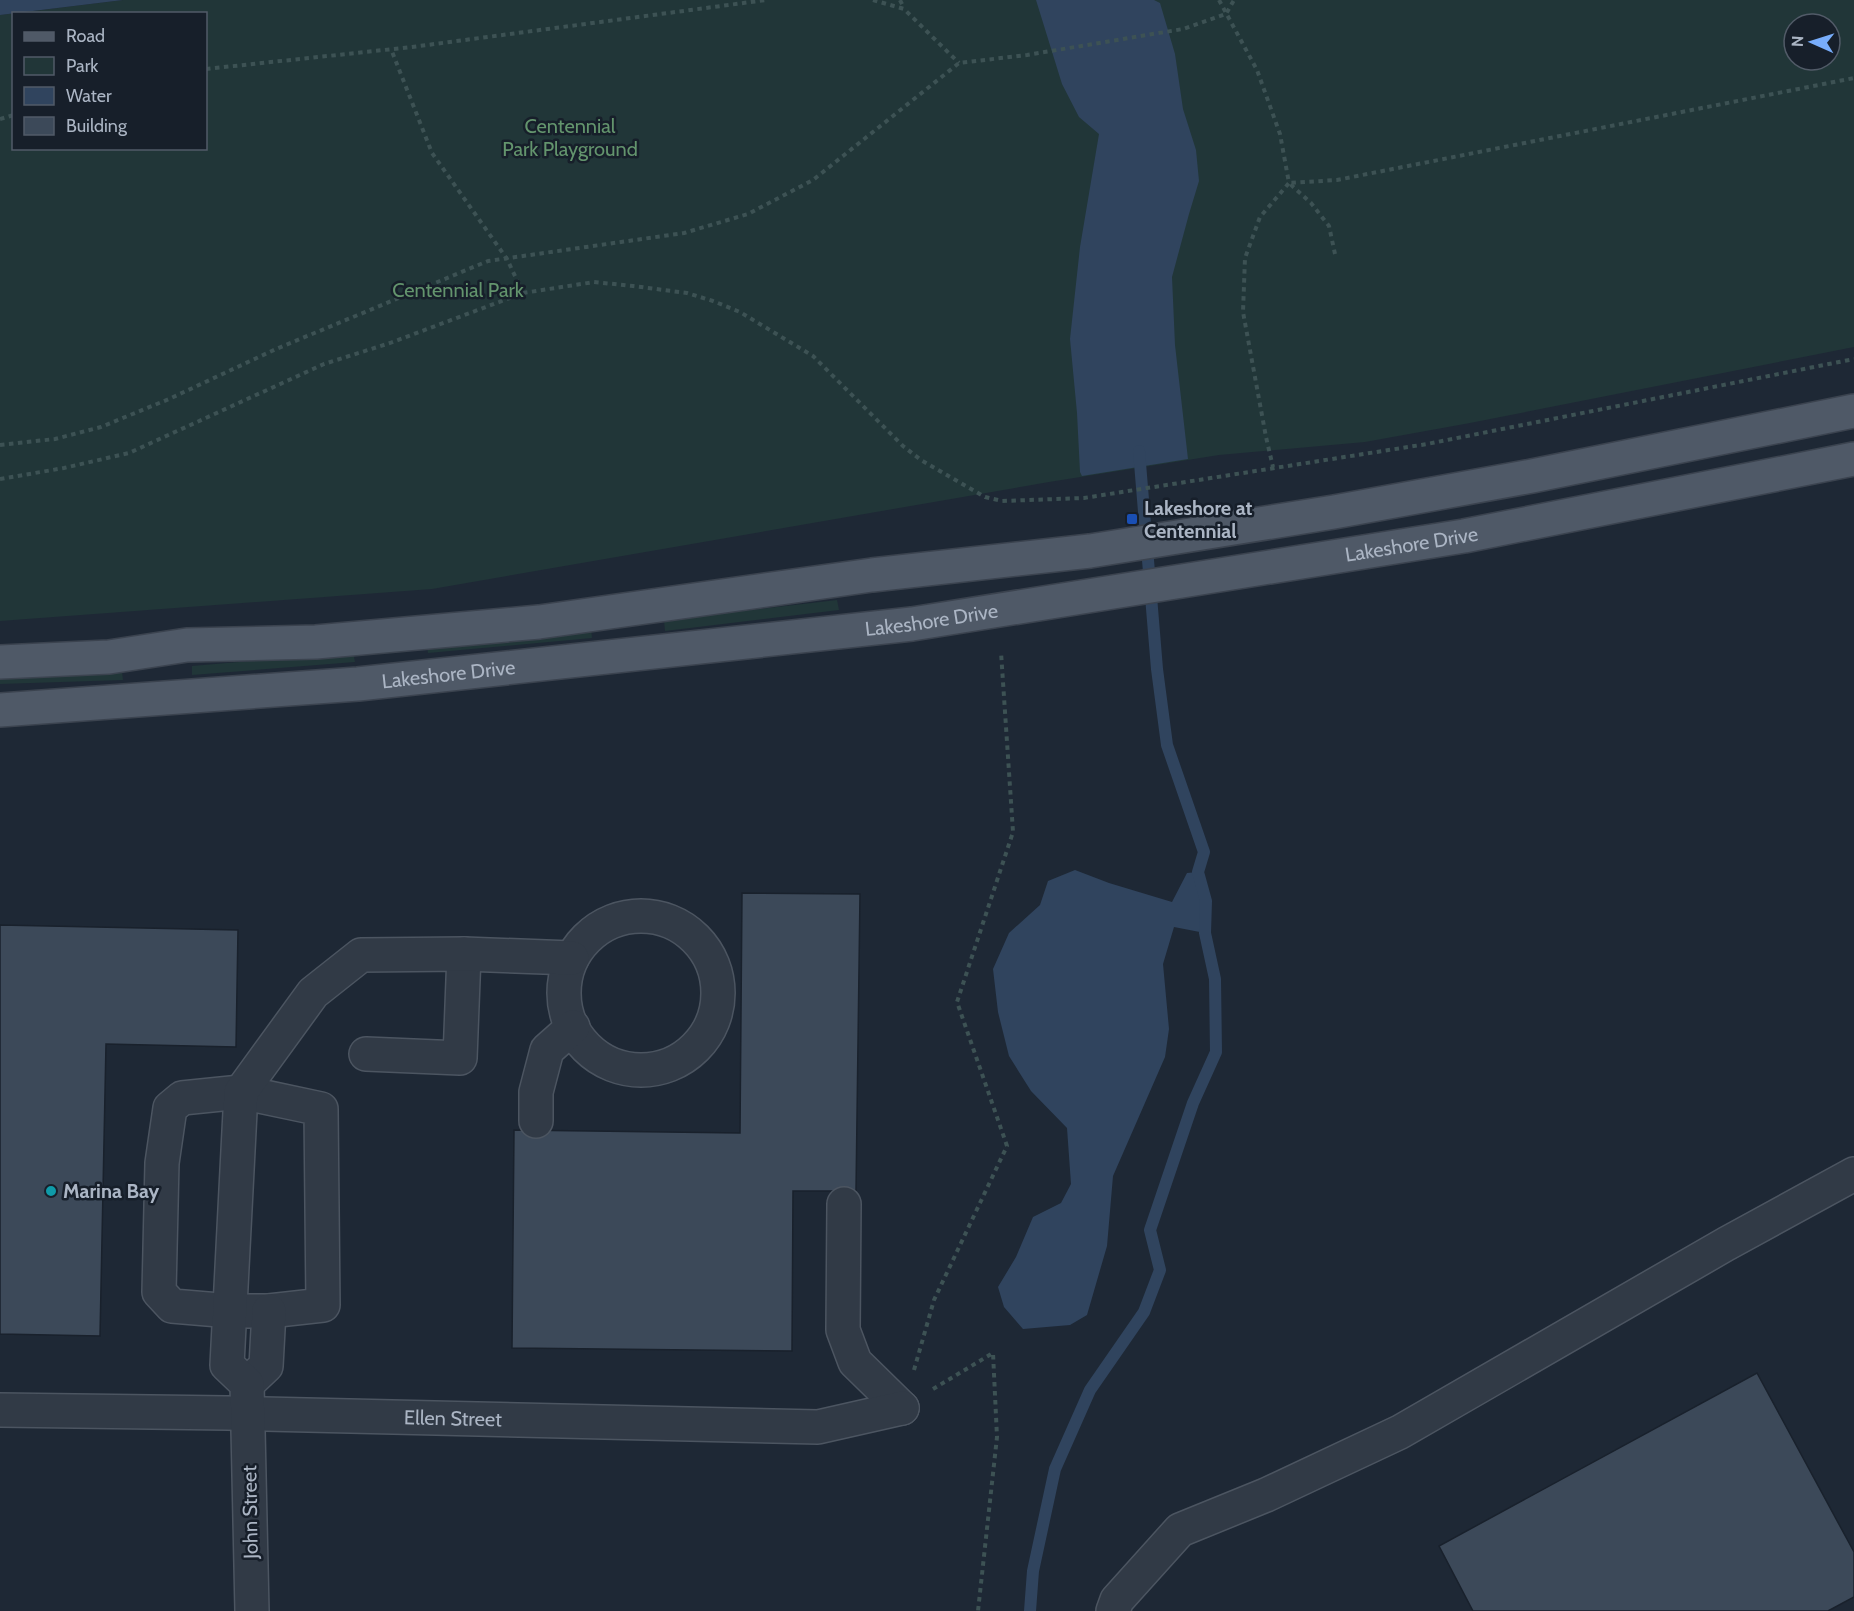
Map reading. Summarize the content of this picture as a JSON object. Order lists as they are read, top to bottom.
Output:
{
  "streets": {
    "main road": ["Lakeshore Drive"],
    "street": ["Ellen Street", "John Street"]
  },
  "crossings": [
    ["Ellen Street", "John Street"]
  ],
  "parks": ["Centennial Park Playground", "Centennial Park"],
  "places": {
    "transit": ["Lakeshore at Centennial"],
    "other": ["Marina Bay"]
  },
  "legend": [
    "Road",
    "Park",
    "Water",
    "Building"
  ],
  "north": "left"
}
